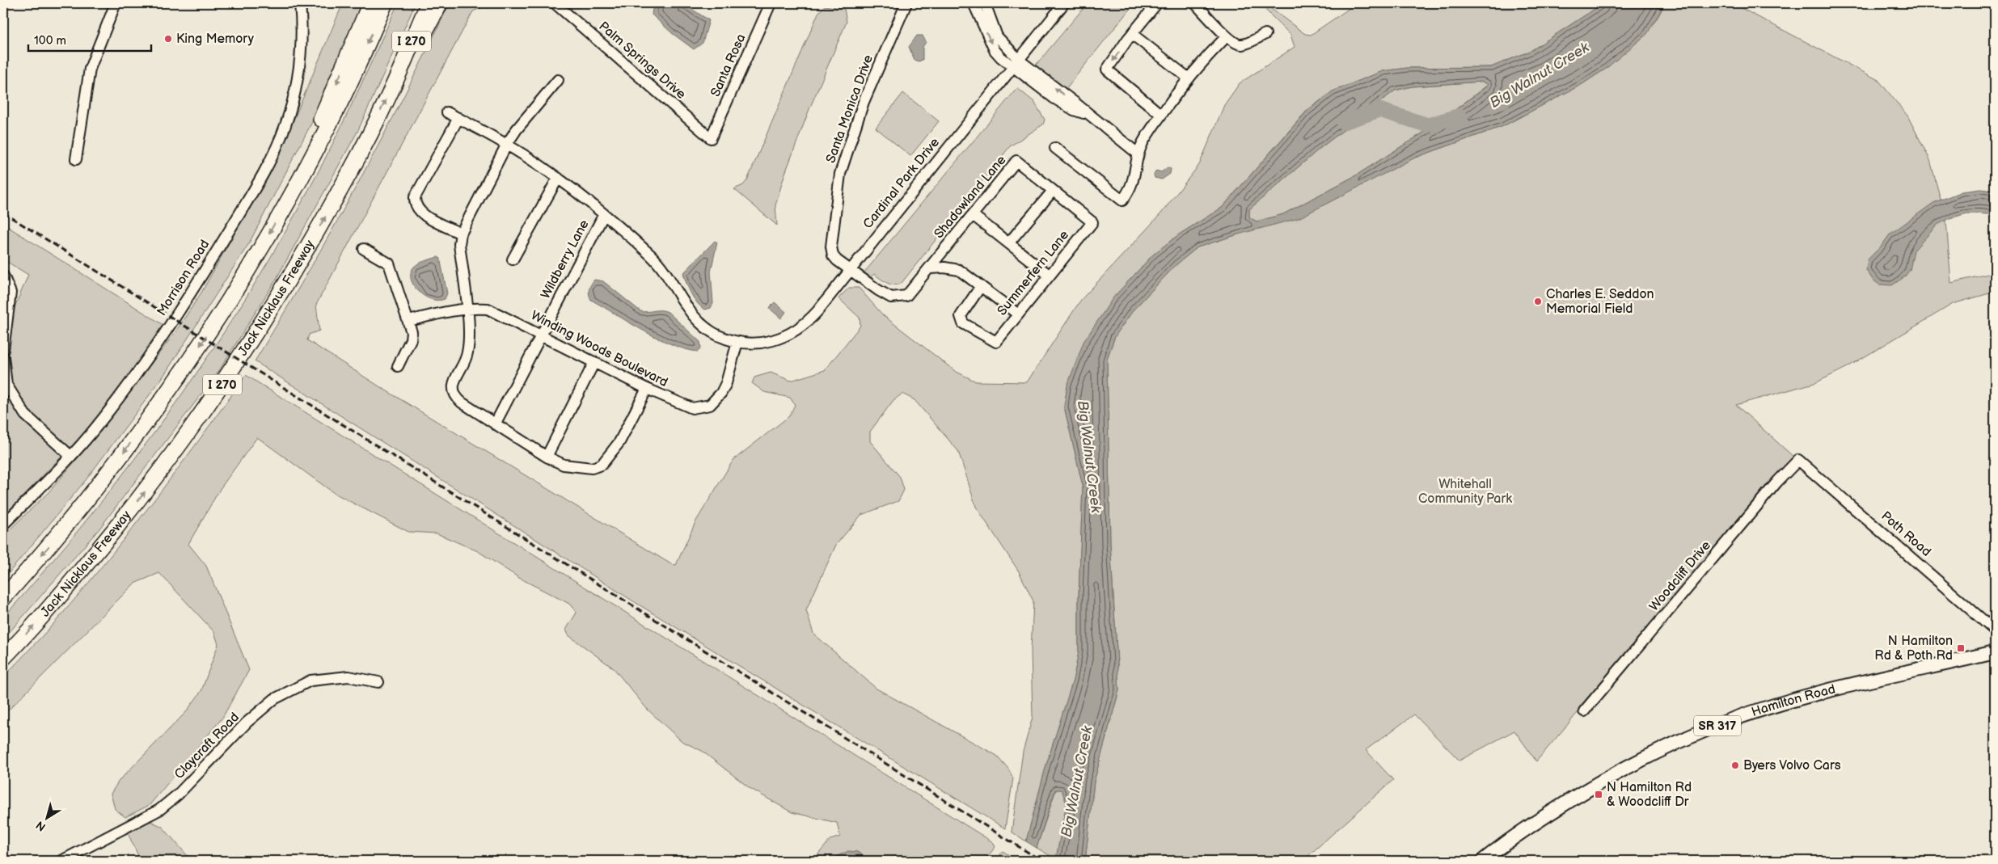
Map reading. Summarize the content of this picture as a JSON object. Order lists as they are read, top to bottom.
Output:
{
  "streets": {
    "highway": ["I 270", "Jack Nicklaus Freeway"],
    "main road": ["Hamilton Road", "SR 317"],
    "street": [
      "Palm Springs Drive",
      "Santa Rosa",
      "Santa Monica Drive",
      "Cardinal Park Drive",
      "Shadowland Lane",
      "Wildberry Lane",
      "Summerfern Lane",
      "Morrison Road",
      "Winding Woods Boulevard",
      "Poth Road",
      "Woodcliff Drive",
      "Claycraft Road"
    ]
  },
  "crossings": [
    ["Palm Springs Drive", "Santa Rosa"],
    ["Santa Monica Drive", "Cardinal Park Drive"],
    ["Santa Monica Drive", "Shadowland Lane"],
    ["Cardinal Park Drive", "Wildberry Lane"],
    ["Cardinal Park Drive", "Winding Woods Boulevard"],
    ["Shadowland Lane", "Summerfern Lane"],
    ["Wildberry Lane", "Winding Woods Boulevard"],
    ["Poth Road", "Woodcliff Drive"]
  ],
  "water": ["Big Walnut Creek"],
  "parks": ["Whitehall Community Park"],
  "places": {
    "other": ["King Memory", "Charles E. Seddon Memorial Field", "Byers Volvo Cars"],
    "transit": ["N Hamilton Rd & Poth Rd", "N Hamilton Rd & Woodcliff Dr"]
  },
  "scale_bar": "100 m",
  "north": "bottom left"
}
